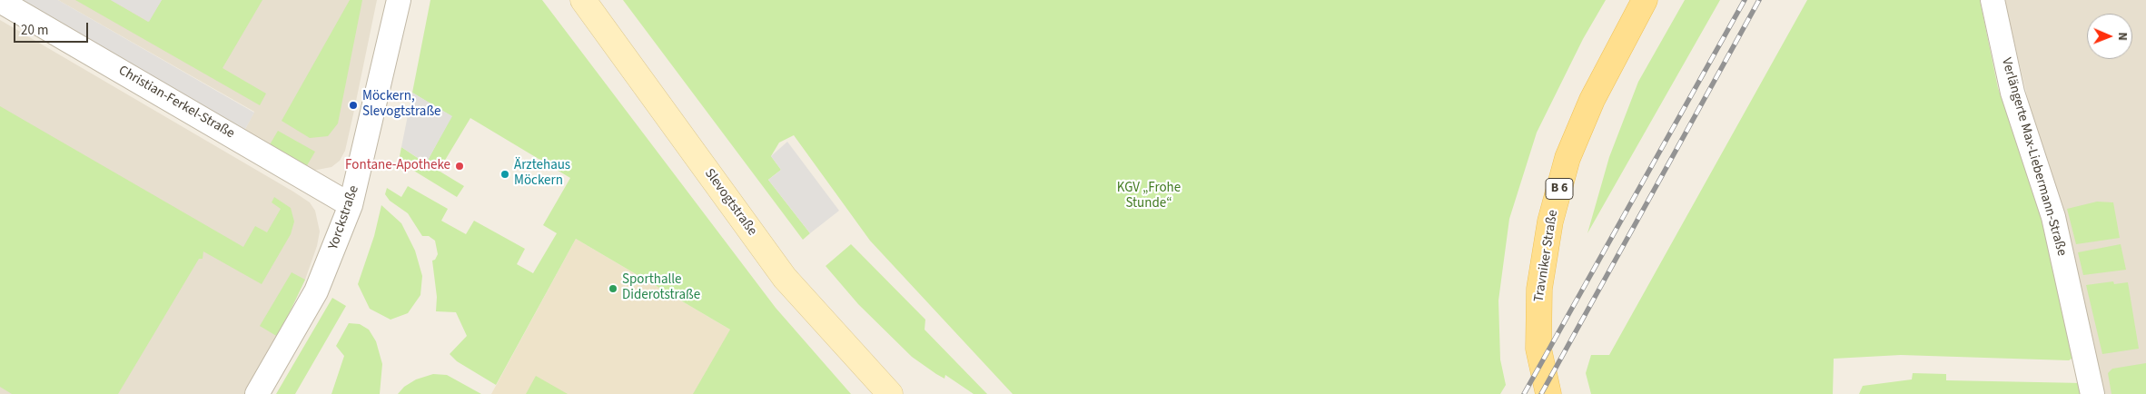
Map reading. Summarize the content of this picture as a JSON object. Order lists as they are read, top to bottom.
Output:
{
  "streets": {
    "main road": ["B 6", "Slevogtstraße", "Travniker Straße"],
    "street": ["Christian-Ferkel-Straße", "Verlängerte Max-Liebermann-Straße", "Yorckstraße"]
  },
  "crossings": [
    ["Christian-Ferkel-Straße", "Yorckstraße"]
  ],
  "parks": ["KGV „Frohe Stunde“"],
  "places": [
    "Möckern, Slevogtstraße",
    "Fontane-Apotheke",
    "Ärztehaus Möckern",
    "Sporthalle Diderotstraße"
  ],
  "scale_bar": "20 m",
  "north": "right"
}
